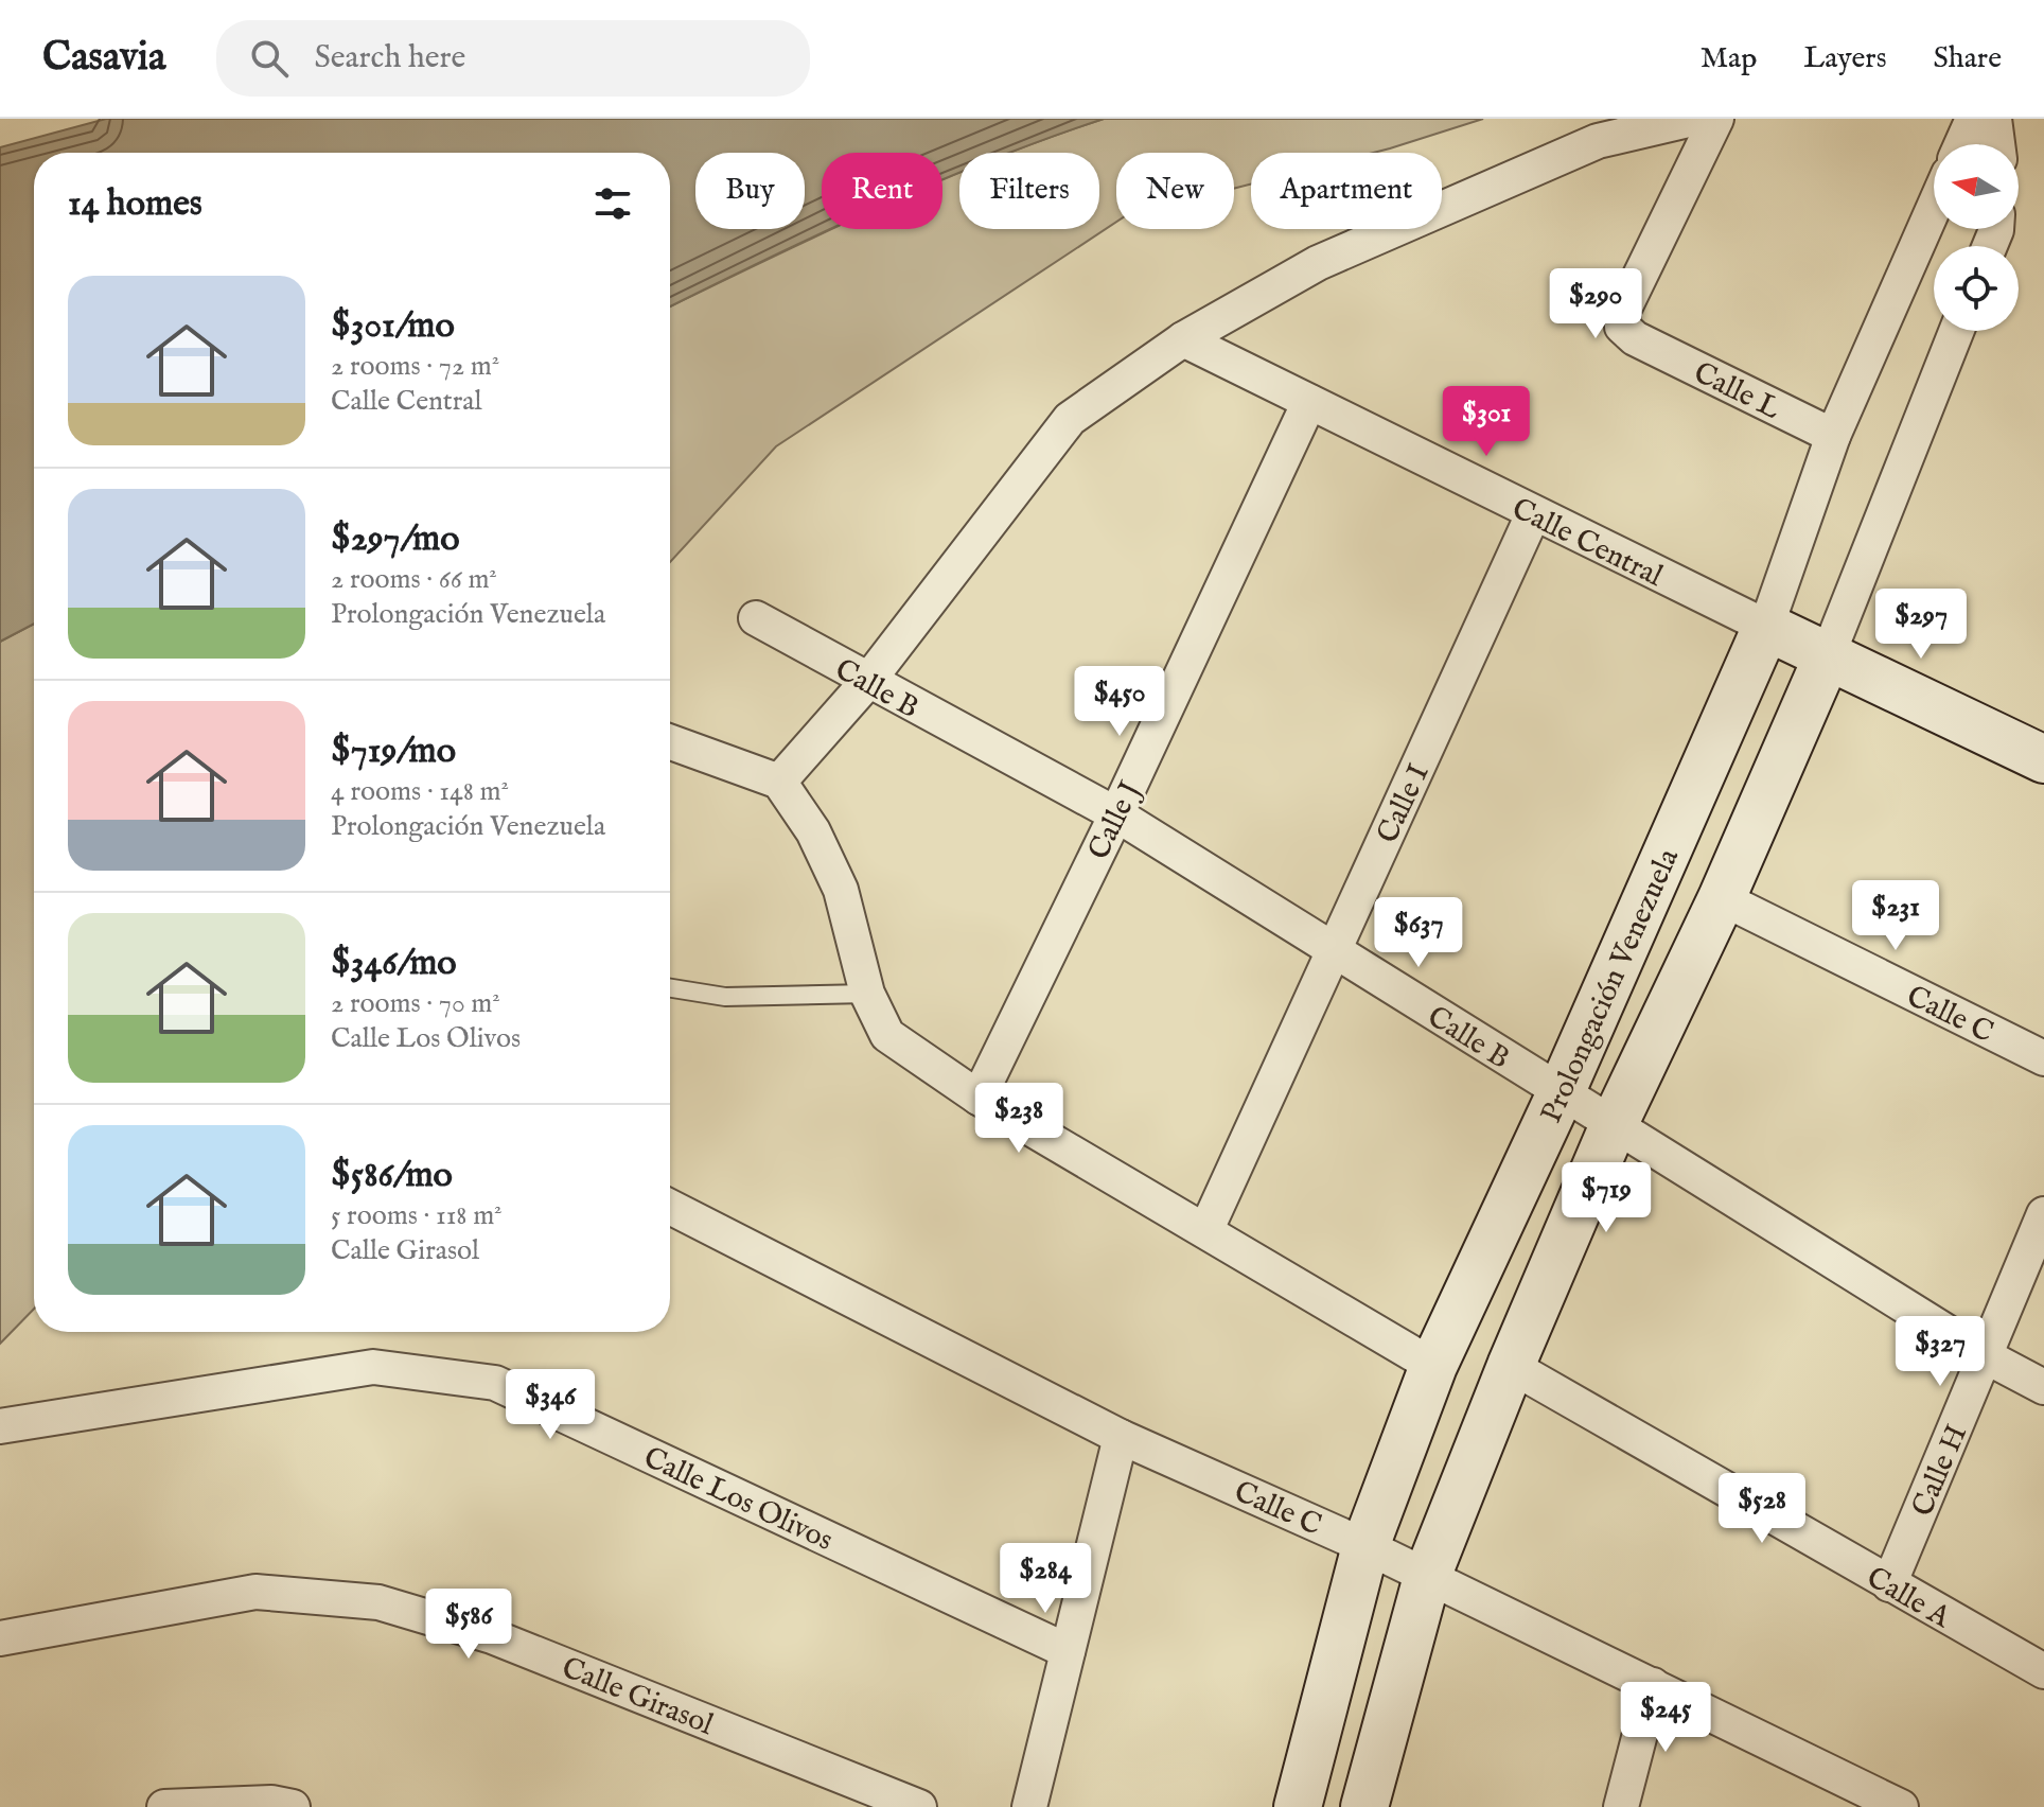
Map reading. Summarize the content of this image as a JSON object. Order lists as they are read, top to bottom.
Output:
{
  "streets": {
    "street": [
      "Calle L",
      "Calle Central",
      "Calle B",
      "Calle I",
      "Calle J",
      "Prolongación Venezuela",
      "Calle C",
      "Calle H",
      "Calle Los Olivos",
      "Calle A",
      "Calle Girasol"
    ]
  },
  "crossings": [
    ["Calle L", "Prolongación Venezuela"],
    ["Calle Central", "Calle I"],
    ["Calle Central", "Calle J"],
    ["Calle Central", "Prolongación Venezuela"],
    ["Calle B", "Calle I"],
    ["Calle B", "Calle J"],
    ["Calle B", "Prolongación Venezuela"],
    ["Calle B", "Calle H"],
    ["Prolongación Venezuela", "Calle C"],
    ["Prolongación Venezuela", "Calle A"],
    ["Calle H", "Calle A"]
  ],
  "north": "left",
  "page": {
    "header": "Casavia",
    "search": "Search here",
    "nav": ["Map", "Layers", "Share"],
    "chip": [
      "Buy",
      "Rent",
      "Filters",
      "New",
      "Apartment"
    ],
    "heading": "14 homes",
    "list": [
      {
        "name": "$301/mo",
        "note": "2 rooms · 72 m² · Calle Central"
      },
      {
        "name": "$297/mo",
        "note": "2 rooms · 66 m² · Prolongación Venezuela"
      },
      {
        "name": "$719/mo",
        "note": "4 rooms · 148 m² · Prolongación Venezuela"
      },
      {
        "name": "$346/mo",
        "note": "2 rooms · 70 m² · Calle Los Olivos"
      },
      {
        "name": "$586/mo",
        "note": "5 rooms · 118 m² · Calle Girasol"
      }
    ],
    "price": [
      "$290",
      "$301",
      "$297",
      "$450",
      "$231",
      "$637",
      "$238",
      "$719",
      "$327",
      "$346",
      "$528",
      "$284",
      "$586",
      "$245"
    ]
  }
}
